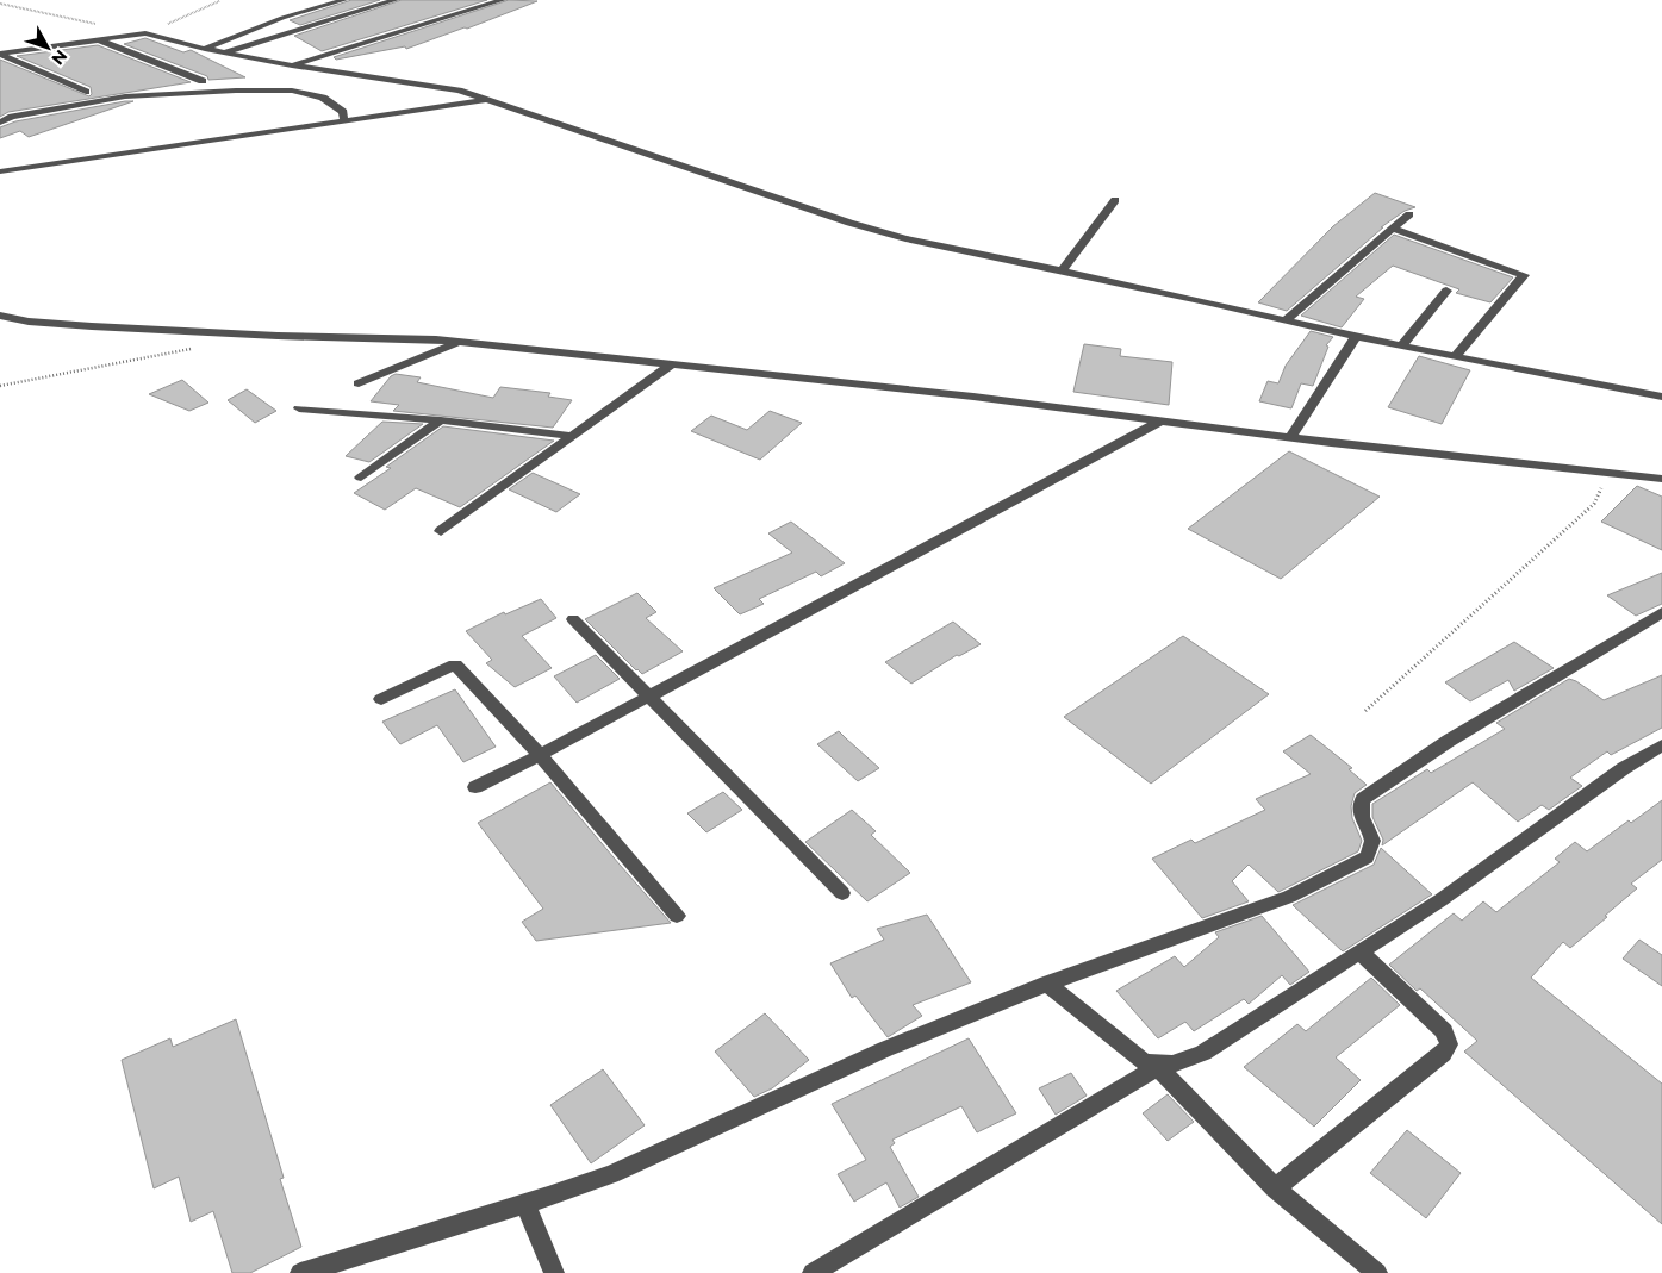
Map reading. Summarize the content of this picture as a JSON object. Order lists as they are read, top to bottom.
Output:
{
  "north": "bottom right"
}
